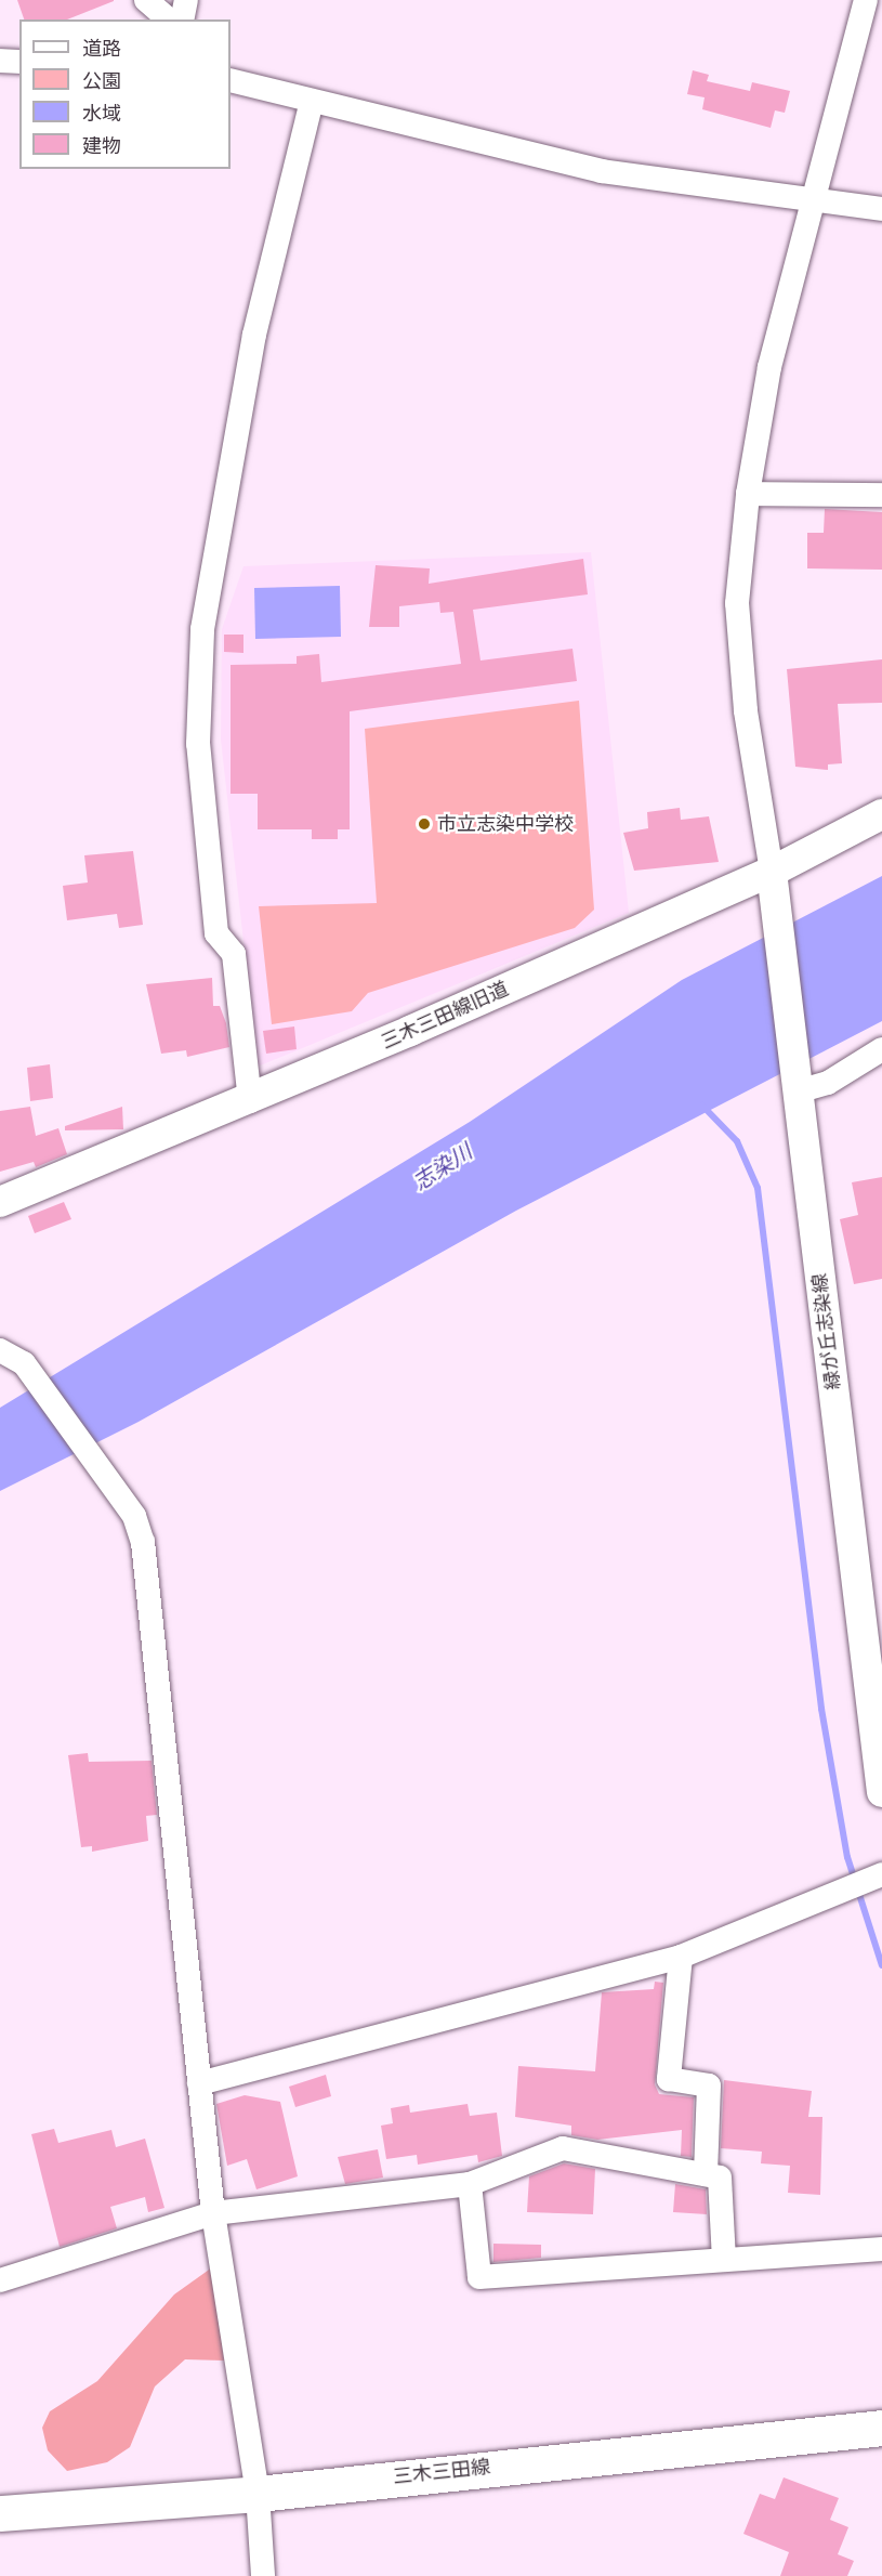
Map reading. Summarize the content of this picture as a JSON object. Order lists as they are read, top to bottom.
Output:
{
  "streets": {
    "main road": ["三木三田線"],
    "street": ["三木三田線旧道", "緑が丘志染線"]
  },
  "crossings": [
    ["三木三田線旧道", "緑が丘志染線"]
  ],
  "water": ["志染川"],
  "places": ["市立志染中学校"],
  "legend": [
    "道路",
    "公園",
    "水域",
    "建物"
  ]
}
